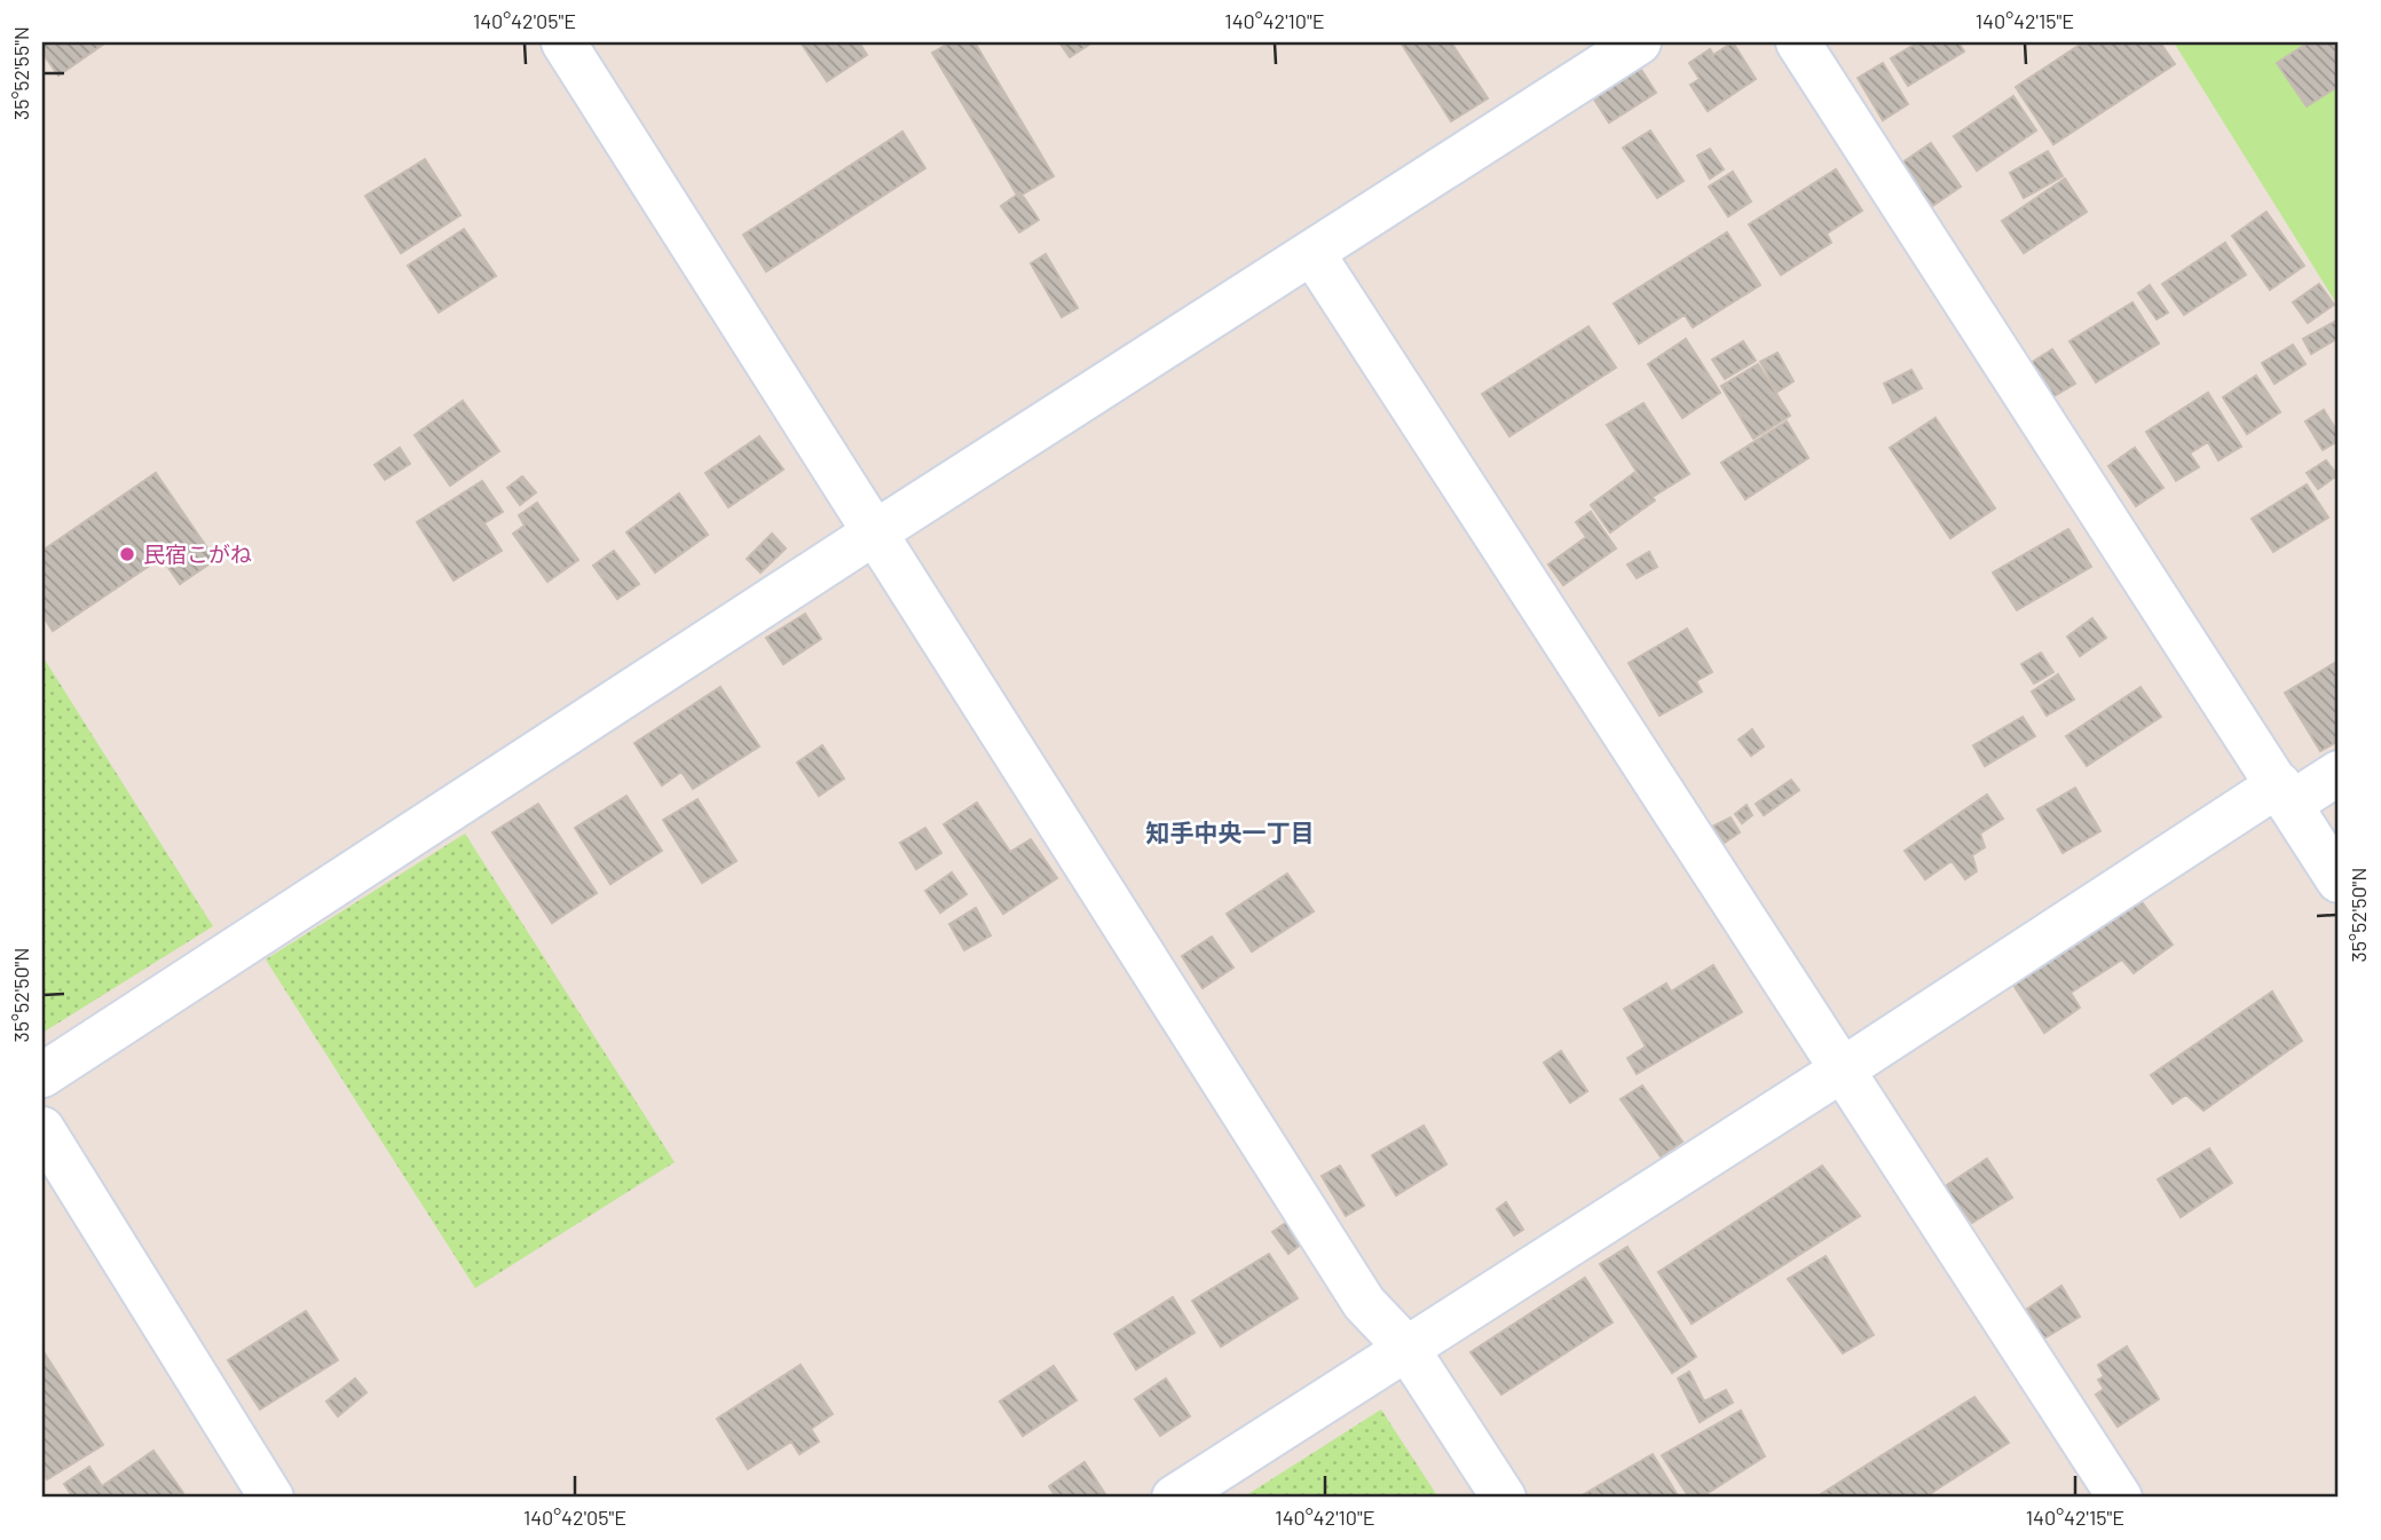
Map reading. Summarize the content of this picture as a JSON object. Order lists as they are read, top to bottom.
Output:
{
  "districts": ["知手中央一丁目"],
  "places": ["民宿こがね"],
  "coordinates": [
    "140°42'05\"E",
    "140°42'10\"E",
    "140°42'15\"E",
    "35°52'55\"N",
    "35°52'50\"N"
  ]
}
